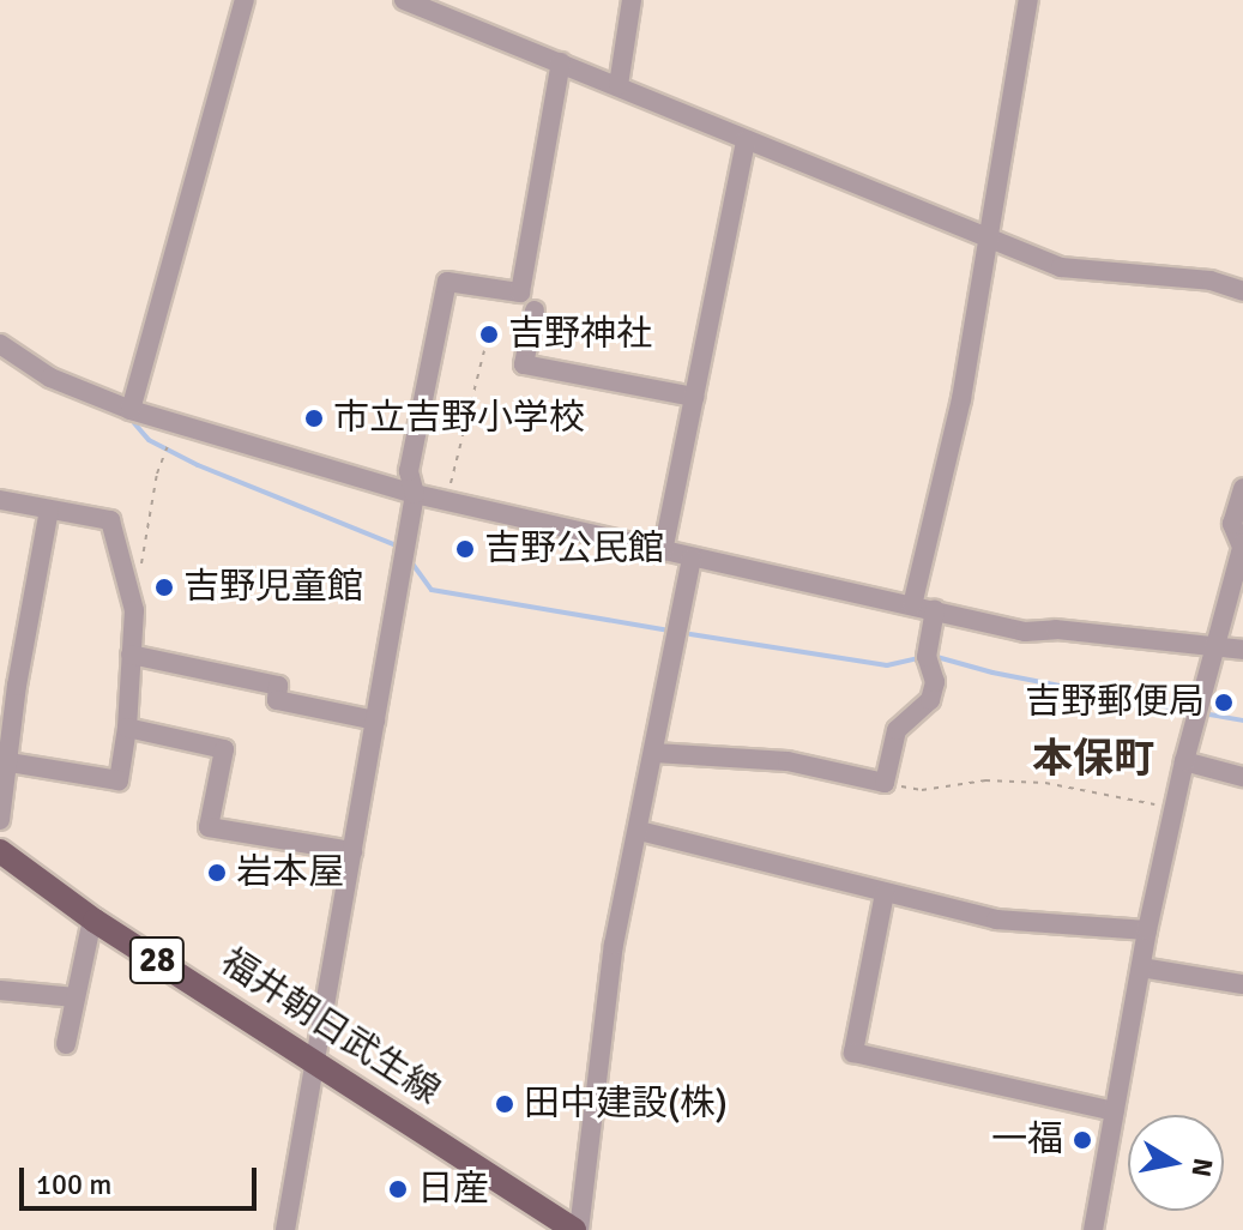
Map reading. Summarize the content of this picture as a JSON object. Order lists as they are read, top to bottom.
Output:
{
  "streets": {
    "main road": ["28", "福井朝日武生線"]
  },
  "districts": ["本保町"],
  "places": [
    "吉野神社",
    "市立吉野小学校",
    "吉野公民館",
    "吉野児童館",
    "吉野郵便局",
    "岩本屋",
    "田中建設(株)",
    "一福",
    "日産"
  ],
  "scale_bar": "100 m",
  "north": "right"
}
